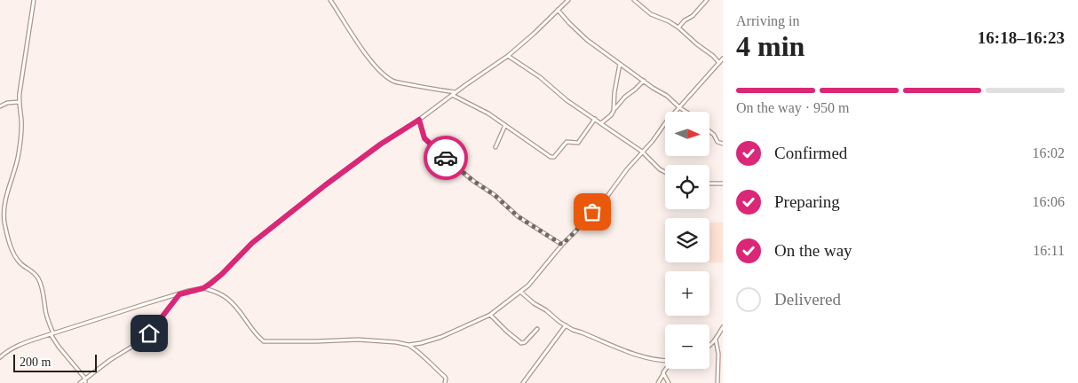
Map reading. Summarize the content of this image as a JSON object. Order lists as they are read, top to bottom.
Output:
{
  "scale_bar": "200 m",
  "north": "right",
  "page": {
    "heading": ["4 min", "Arriving in", "16:18–16:23"],
    "bar": "On the way · 950 m",
    "map_buttons": ["+", "−"],
    "list": [
      ["Confirmed", "16:02"],
      ["Preparing", "16:06"],
      ["On the way", "16:11"],
      "Delivered"
    ],
    "scale": "200 m"
  }
}
